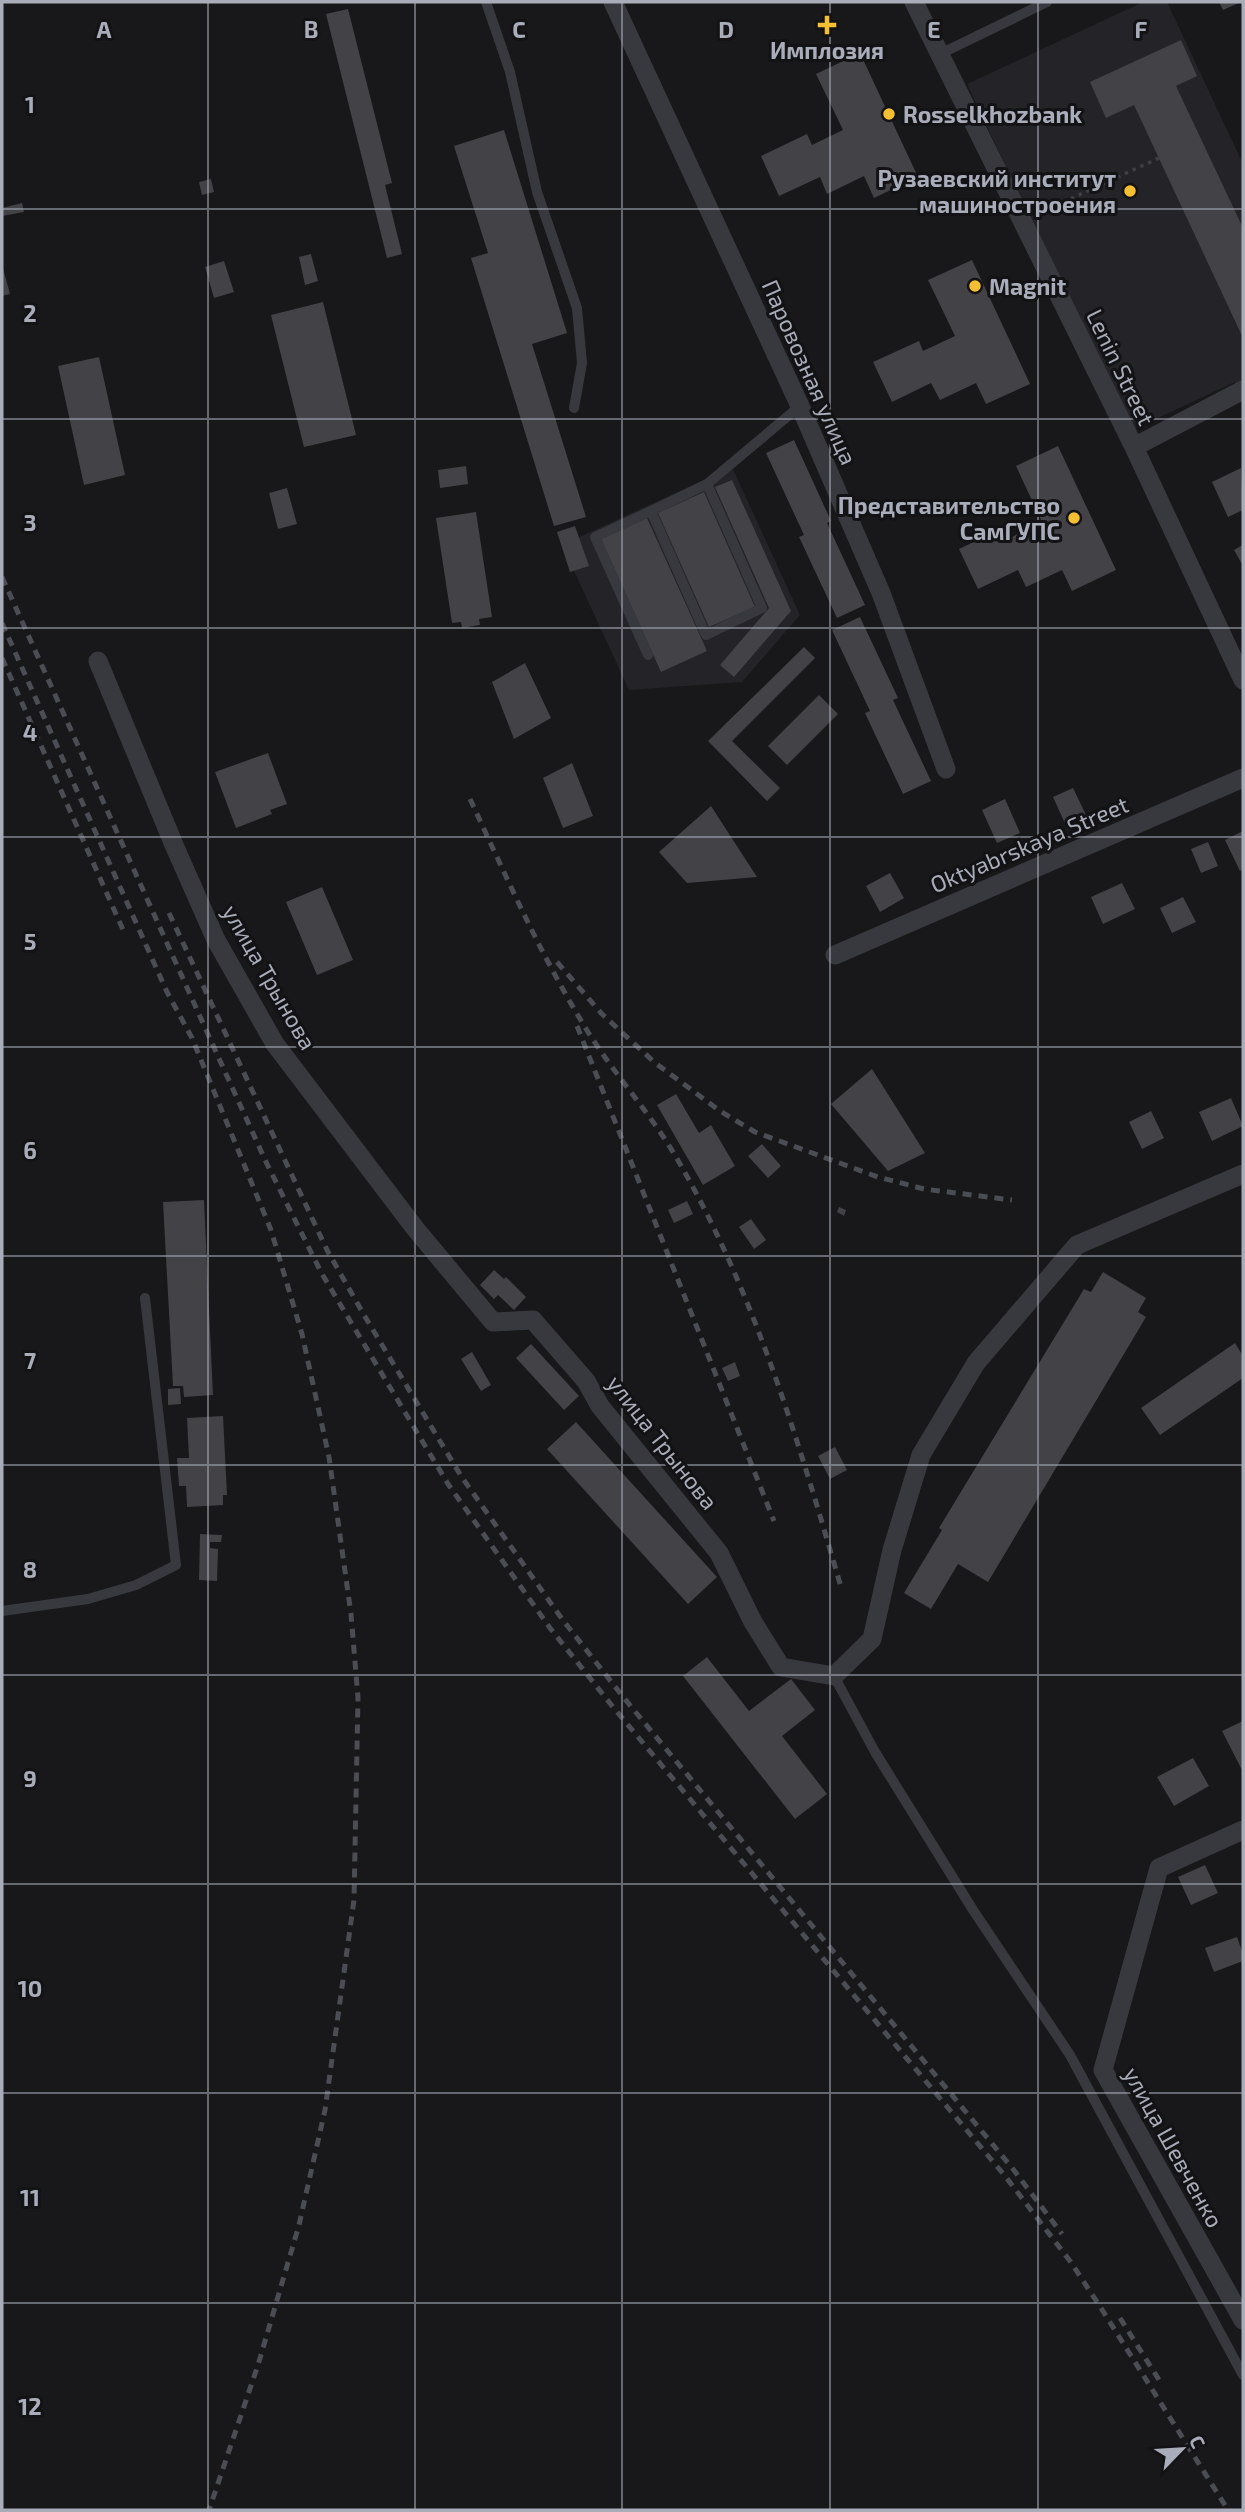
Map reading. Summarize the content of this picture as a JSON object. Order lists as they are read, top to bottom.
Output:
{
  "streets": {
    "street": [
      "Lenin Street",
      "Паровозная улица",
      "Oktyabrskaya Street",
      "улица Трынова",
      "улица Шевченко"
    ]
  },
  "places": {
    "health": ["Имплозия"],
    "other": [
      "Rosselkhozbank",
      "Рузаевский институт машиностроения",
      "Magnit",
      "Представительство СамГУПС"
    ]
  },
  "north": "top right",
  "grid": {
    "columns": [
      "A",
      "B",
      "C",
      "D",
      "E",
      "F"
    ],
    "rows": [
      "1",
      "2",
      "3",
      "4",
      "5",
      "6",
      "7",
      "8",
      "9",
      "10",
      "11",
      "12"
    ]
  }
}
